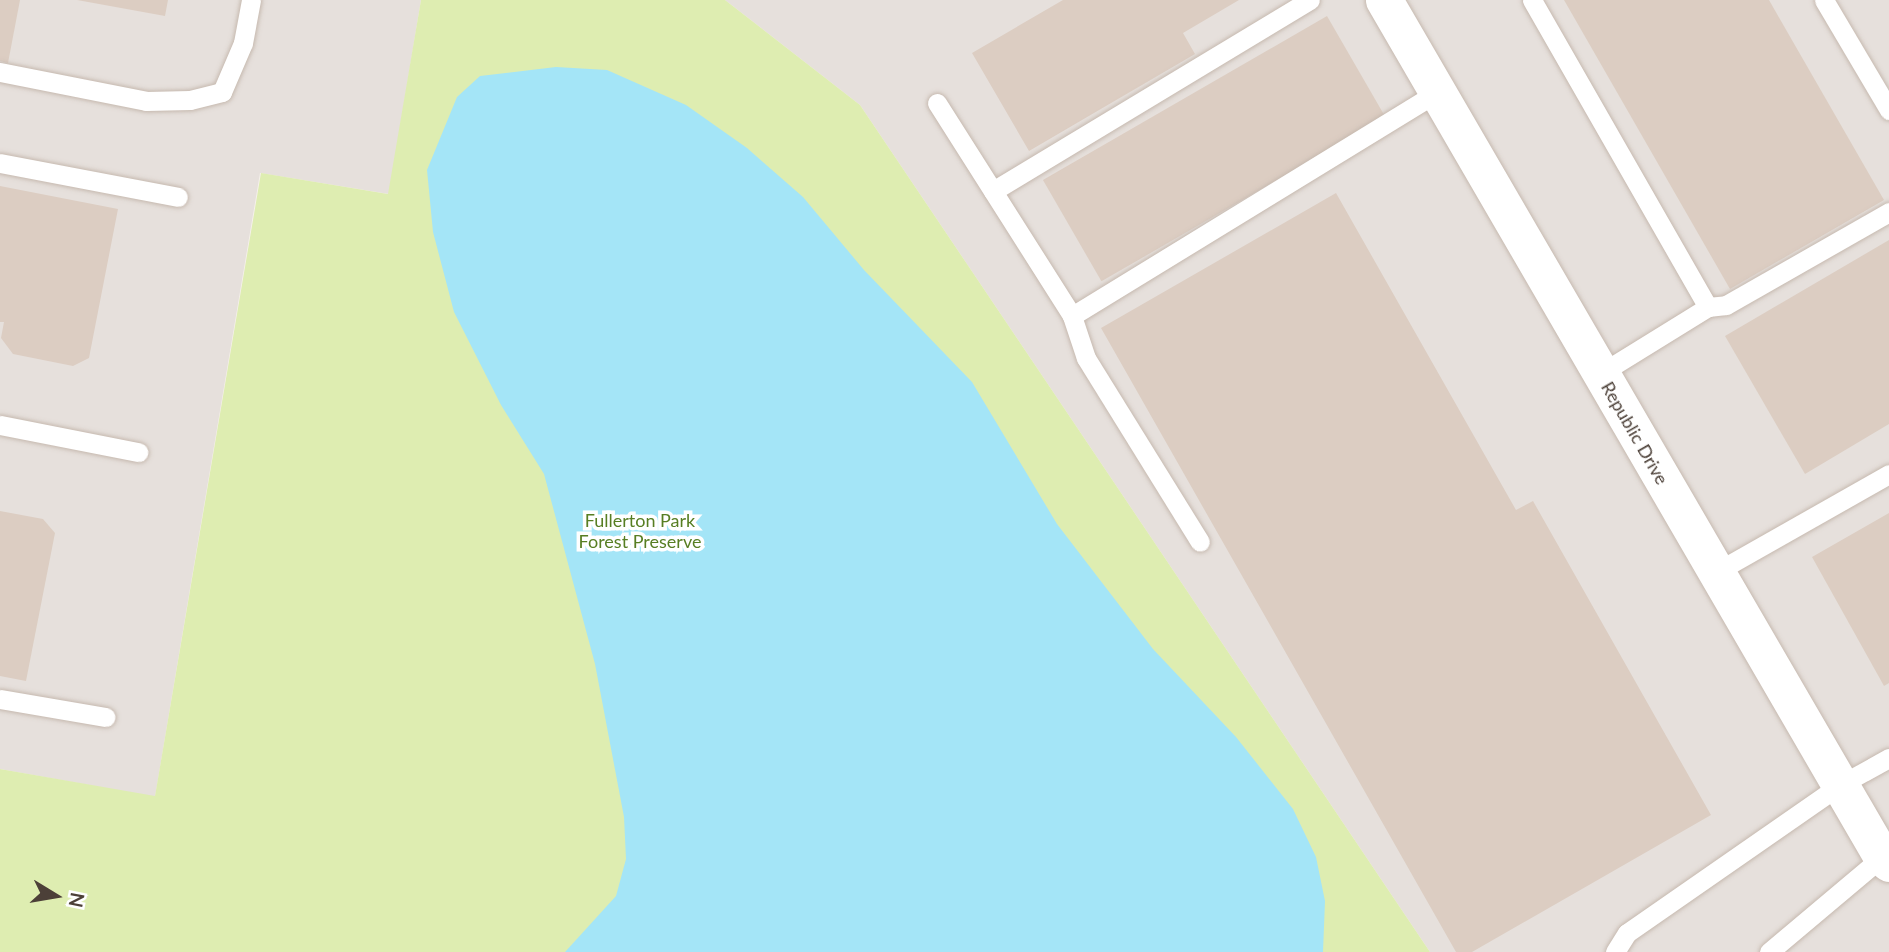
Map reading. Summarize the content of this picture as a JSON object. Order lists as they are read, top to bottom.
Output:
{
  "streets": {
    "street": ["Republic Drive"]
  },
  "parks": ["Fullerton Park Forest Preserve"],
  "north": "right"
}
